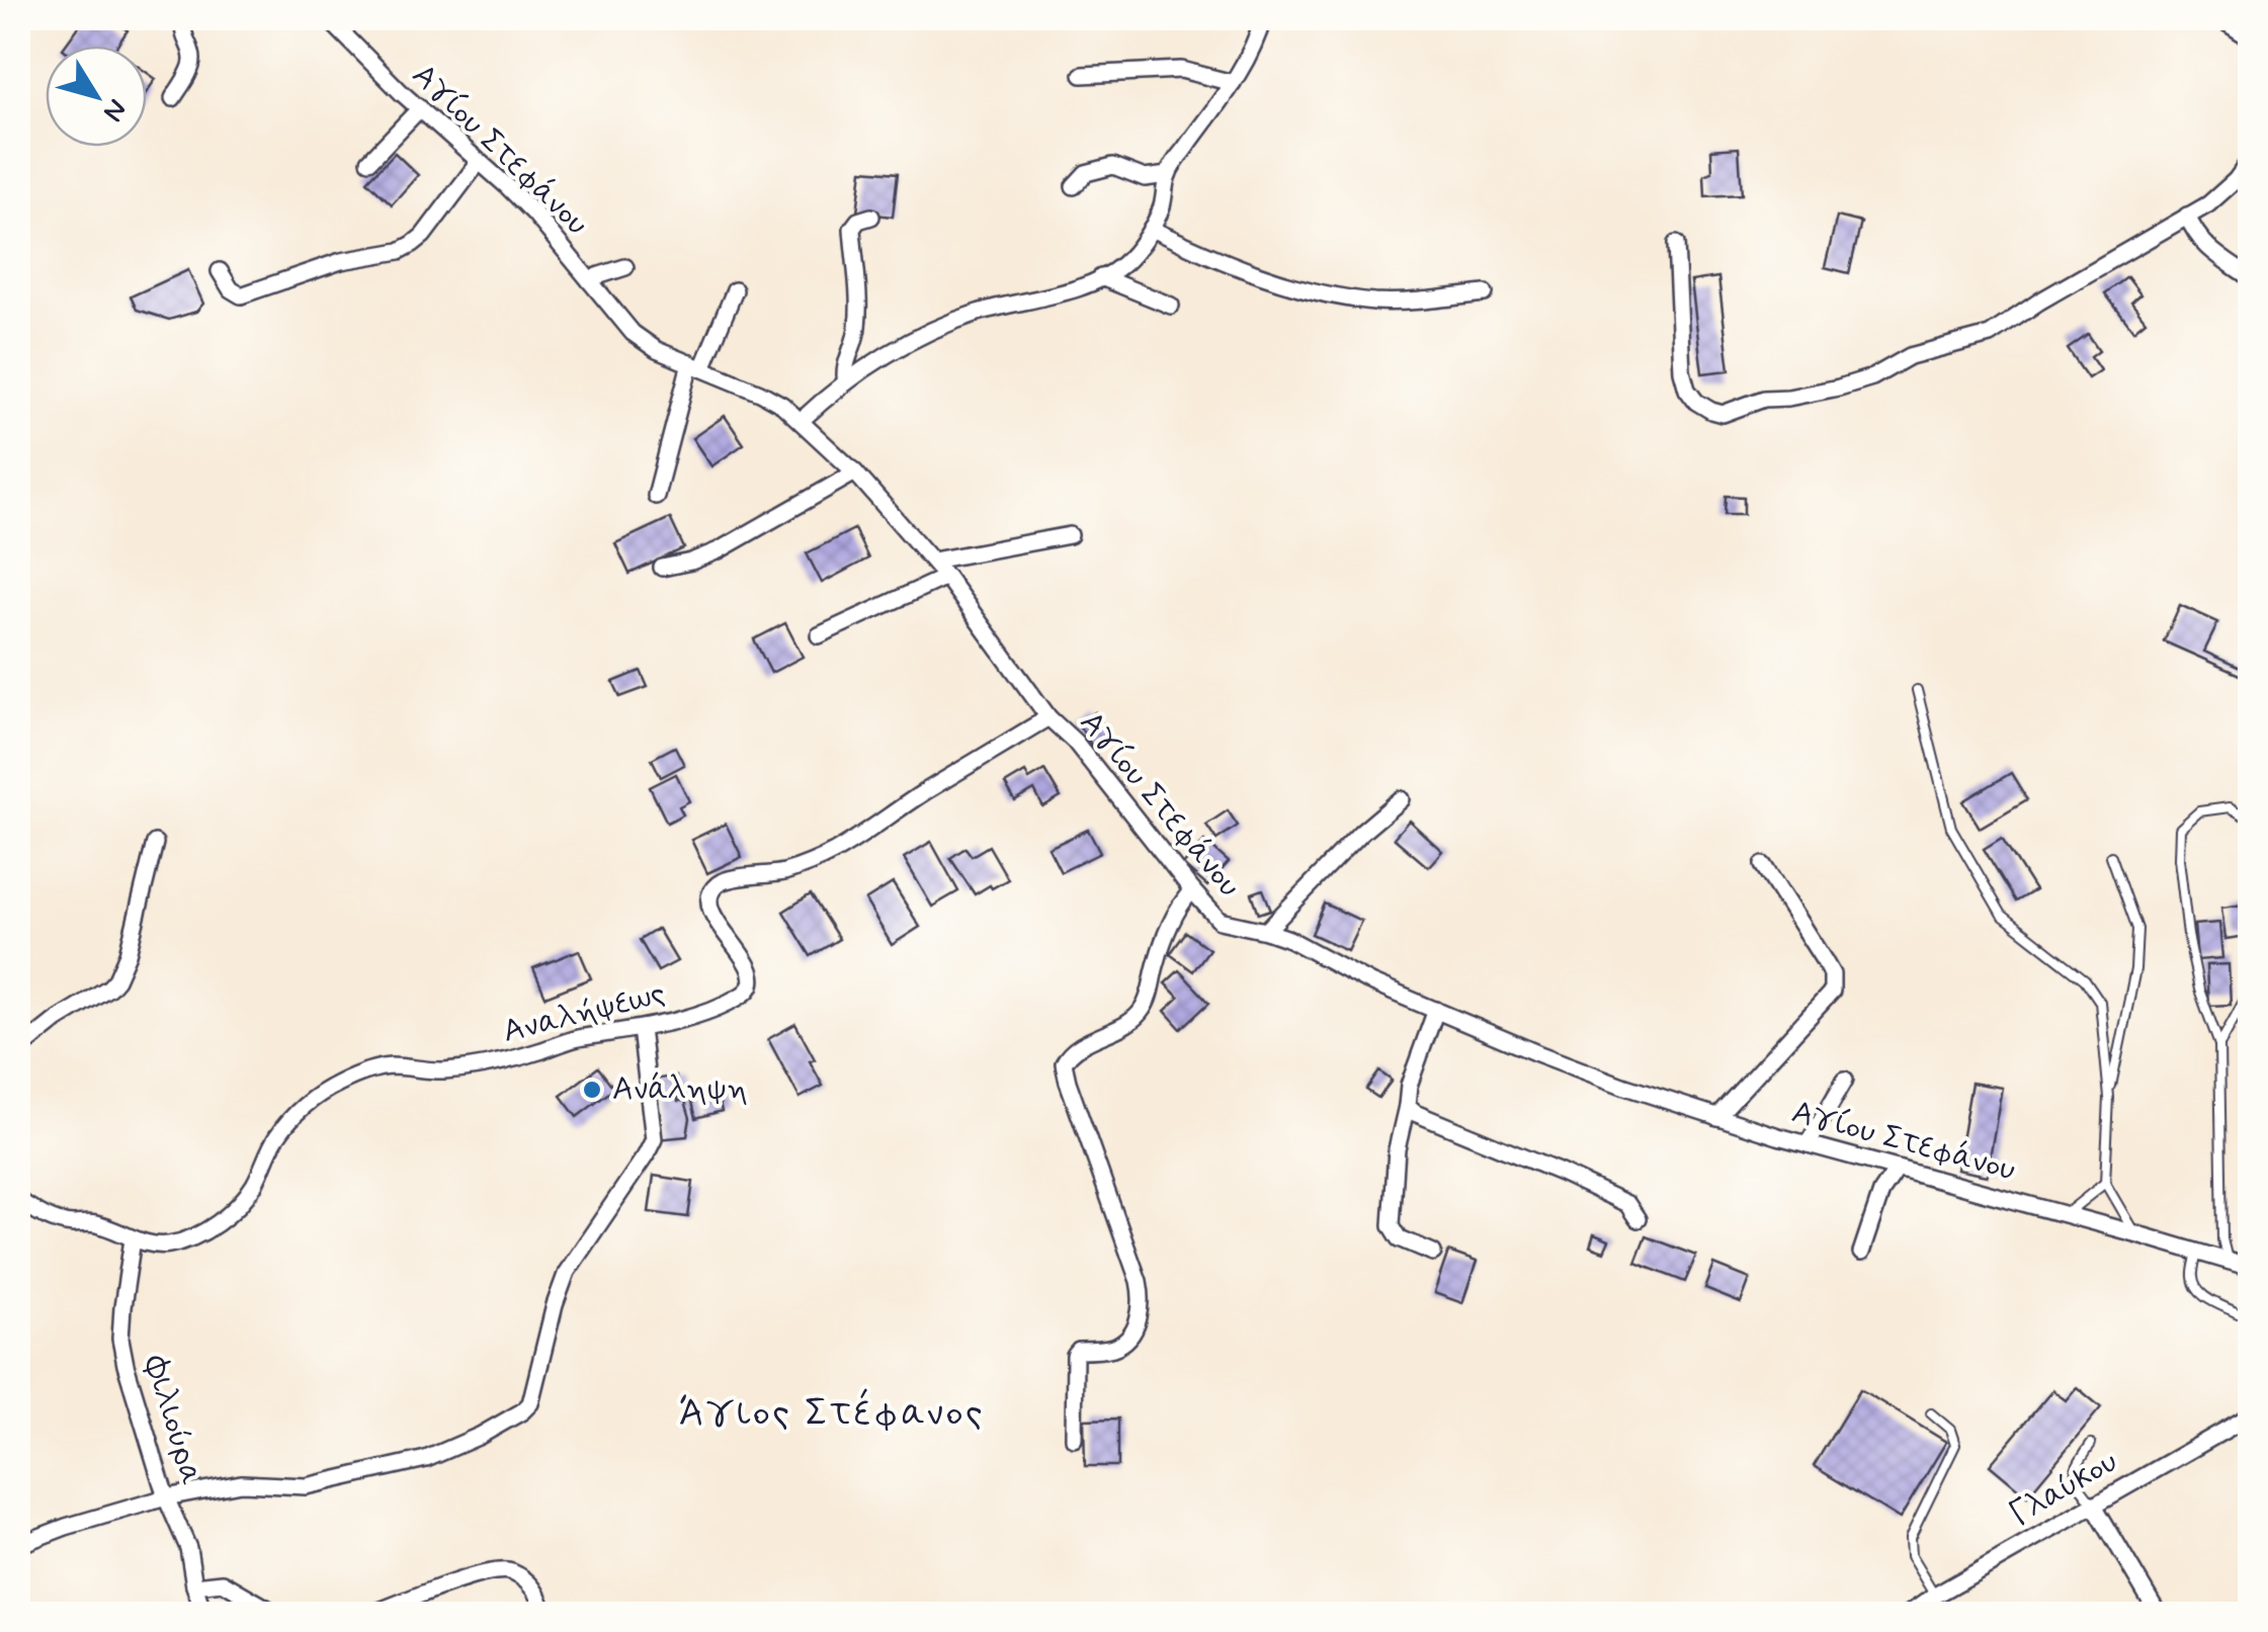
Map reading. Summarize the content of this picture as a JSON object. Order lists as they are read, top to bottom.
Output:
{
  "streets": {
    "street": [
      "Αγίου Στεφάνου",
      "Αναλήψεως",
      "Φιλιούρα",
      "Γλαύκου"
    ]
  },
  "crossings": [
    ["Αγίου Στεφάνου", "Αναλήψεως"],
    ["Αναλήψεως", "Φιλιούρα"]
  ],
  "districts": ["Άγιος Στέφανος"],
  "places": ["Ανάληψη"],
  "north": "bottom right"
}
